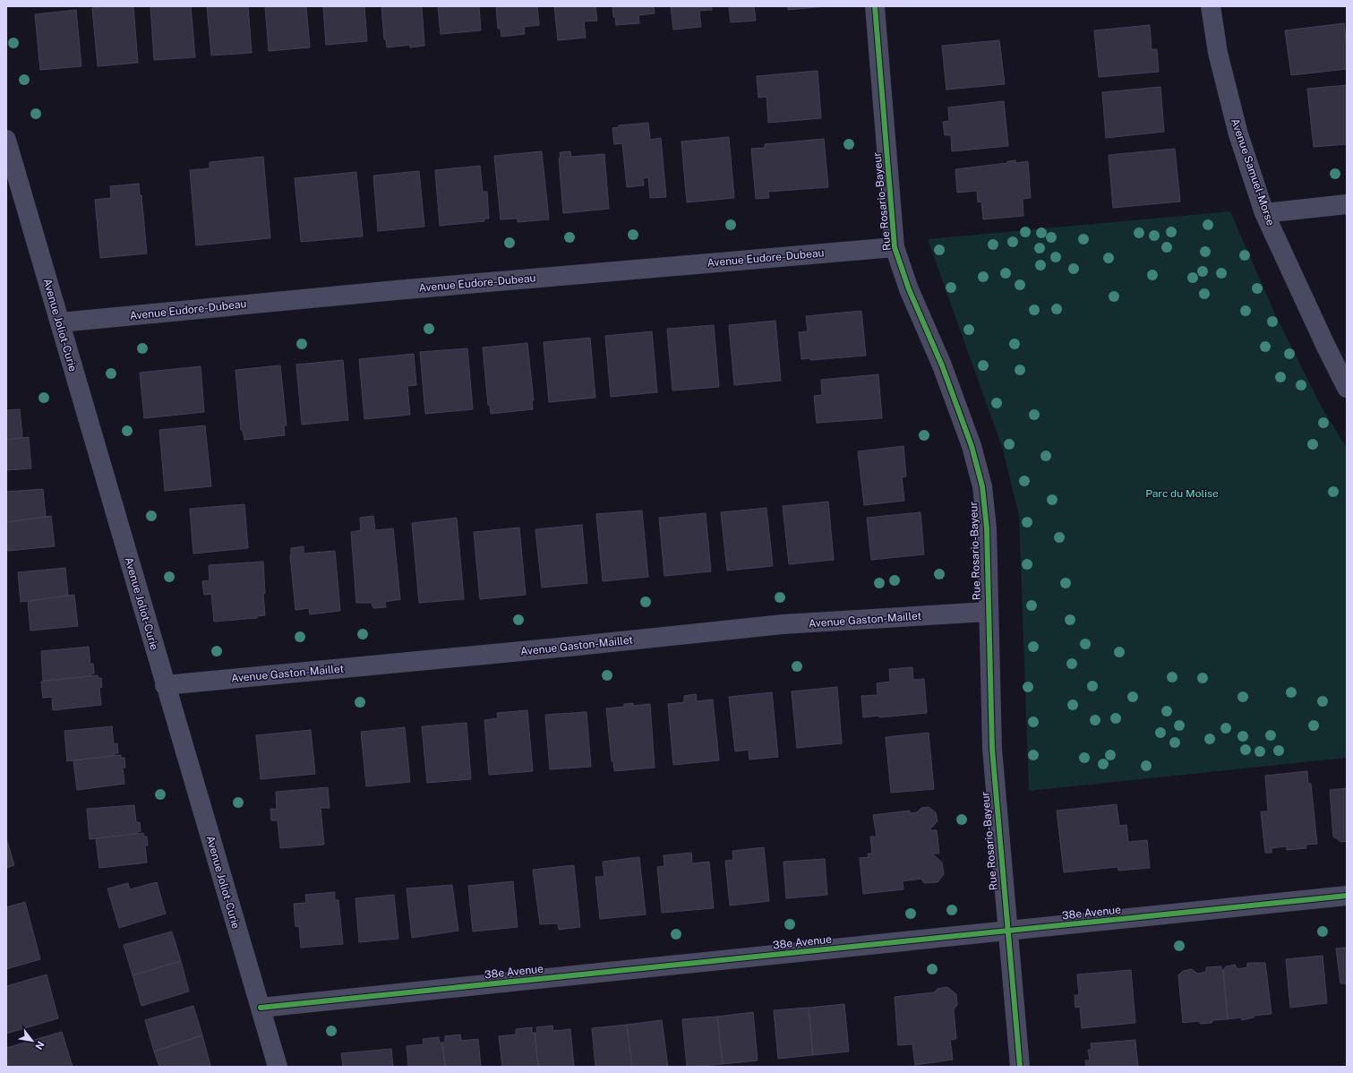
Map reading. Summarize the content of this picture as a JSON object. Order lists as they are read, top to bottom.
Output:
{
  "streets": {
    "street": [
      "Avenue Samuel-Morse",
      "Rue Rosario-Bayeur",
      "Avenue Eudore-Dubeau",
      "Avenue Joliot-Curie",
      "Avenue Gaston-Maillet",
      "38e Avenue"
    ]
  },
  "crossings": [
    ["Rue Rosario-Bayeur", "Avenue Eudore-Dubeau"],
    ["Rue Rosario-Bayeur", "Avenue Gaston-Maillet"],
    ["Rue Rosario-Bayeur", "38e Avenue"],
    ["Avenue Eudore-Dubeau", "Avenue Joliot-Curie"],
    ["Avenue Joliot-Curie", "Avenue Gaston-Maillet"],
    ["Avenue Joliot-Curie", "38e Avenue"]
  ],
  "parks": ["Parc du Molise"],
  "north": "bottom right"
}
